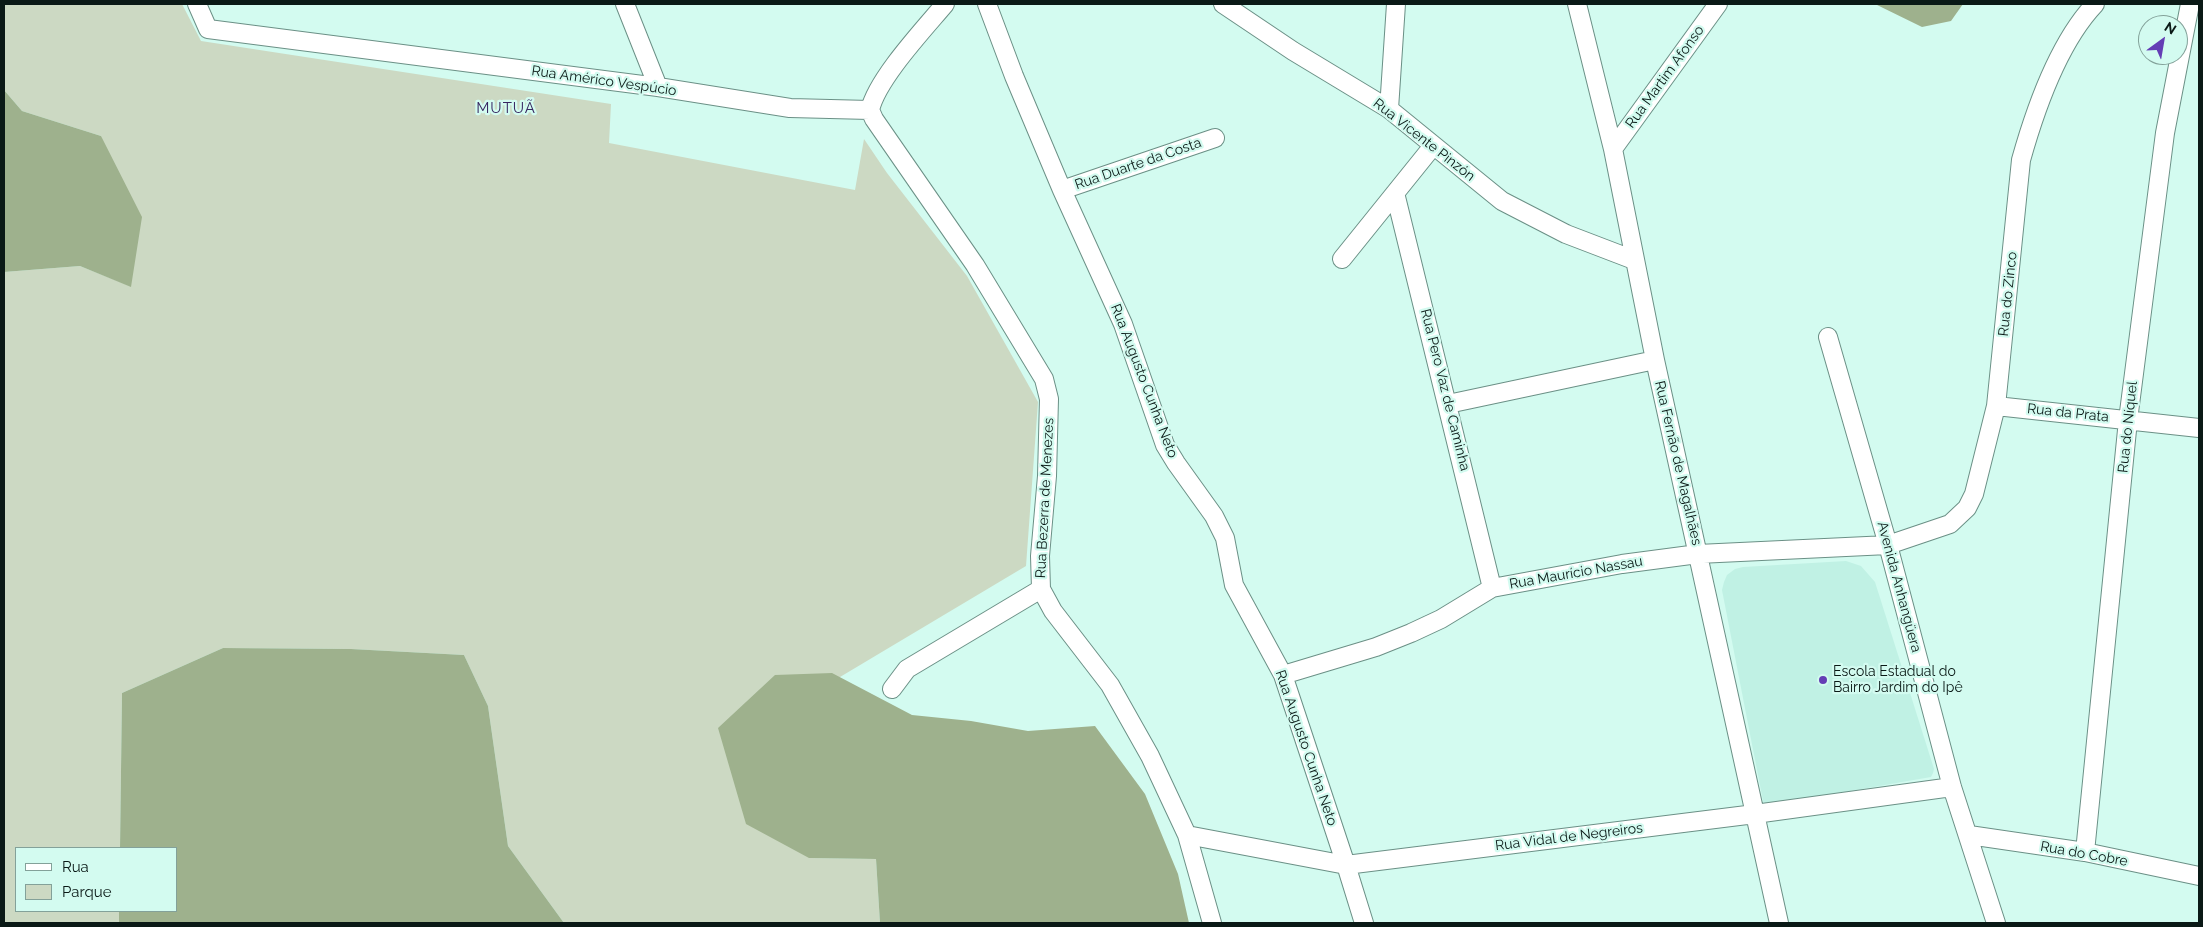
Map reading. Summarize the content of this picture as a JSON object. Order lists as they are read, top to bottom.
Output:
{
  "streets": {
    "street": [
      "Rua Martim Afonso",
      "Rua Américo Vespúcio",
      "Rua Vicente Pinzón",
      "Rua Duarte da Costa",
      "Rua do Zinco",
      "Rua Augusto Cunha Neto",
      "Rua Pero Vaz de Caminha",
      "Rua da Prata",
      "Rua do Níquel",
      "Rua Fernão de Magalhães",
      "Rua Bezerra de Menezes",
      "Rua Maurício Nassau",
      "Avenida Anhangüera",
      "Rua Vidal de Negreiros",
      "Rua do Cobre"
    ]
  },
  "crossings": [
    ["Rua Martim Afonso", "Rua Fernão de Magalhães"],
    ["Rua Américo Vespúcio", "Rua Bezerra de Menezes"],
    ["Rua Vicente Pinzón", "Rua Fernão de Magalhães"],
    ["Rua Duarte da Costa", "Rua Augusto Cunha Neto"],
    ["Rua do Zinco", "Rua da Prata"],
    ["Rua do Zinco", "Rua Maurício Nassau"],
    ["Rua do Zinco", "Avenida Anhangüera"],
    ["Rua Augusto Cunha Neto", "Rua Maurício Nassau"],
    ["Rua Augusto Cunha Neto", "Rua Vidal de Negreiros"],
    ["Rua Pero Vaz de Caminha", "Rua Maurício Nassau"],
    ["Rua da Prata", "Rua do Níquel"],
    ["Rua do Níquel", "Rua do Cobre"],
    ["Rua Fernão de Magalhães", "Rua Maurício Nassau"],
    ["Rua Fernão de Magalhães", "Rua Vidal de Negreiros"],
    ["Rua Bezerra de Menezes", "Rua Vidal de Negreiros"],
    ["Rua Maurício Nassau", "Avenida Anhangüera"],
    ["Avenida Anhangüera", "Rua Vidal de Negreiros"],
    ["Avenida Anhangüera", "Rua do Cobre"]
  ],
  "districts": ["MUTUÃ"],
  "places": ["Escola Estadual do Bairro Jardim do Ipê"],
  "legend": ["Rua", "Parque"],
  "north": "top right"
}
